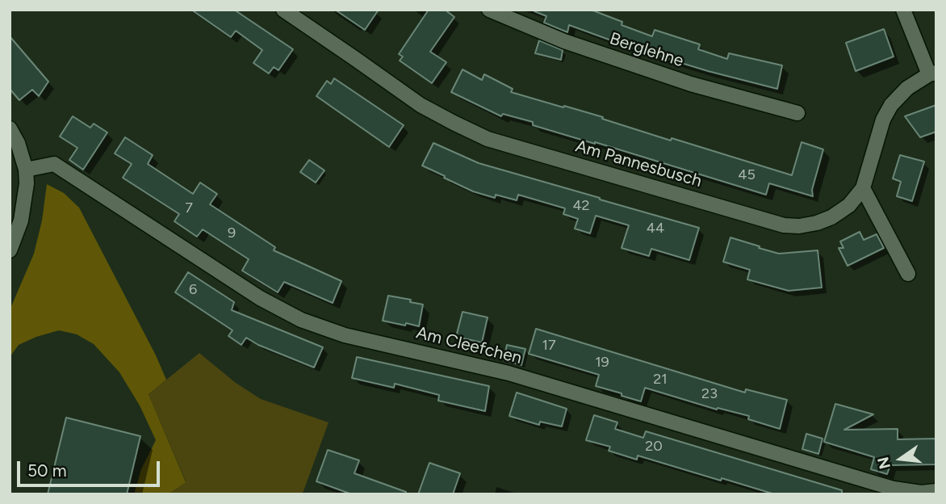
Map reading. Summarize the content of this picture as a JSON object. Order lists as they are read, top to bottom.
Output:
{
  "streets": {
    "street": ["Berglehne", "Am Pannesbusch", "Am Cleefchen"]
  },
  "house_numbers": [
    "45",
    "42",
    "7",
    "44",
    "9",
    "6",
    "17",
    "19",
    "21",
    "23",
    "20"
  ],
  "scale_bar": "50 m",
  "north": "left"
}
